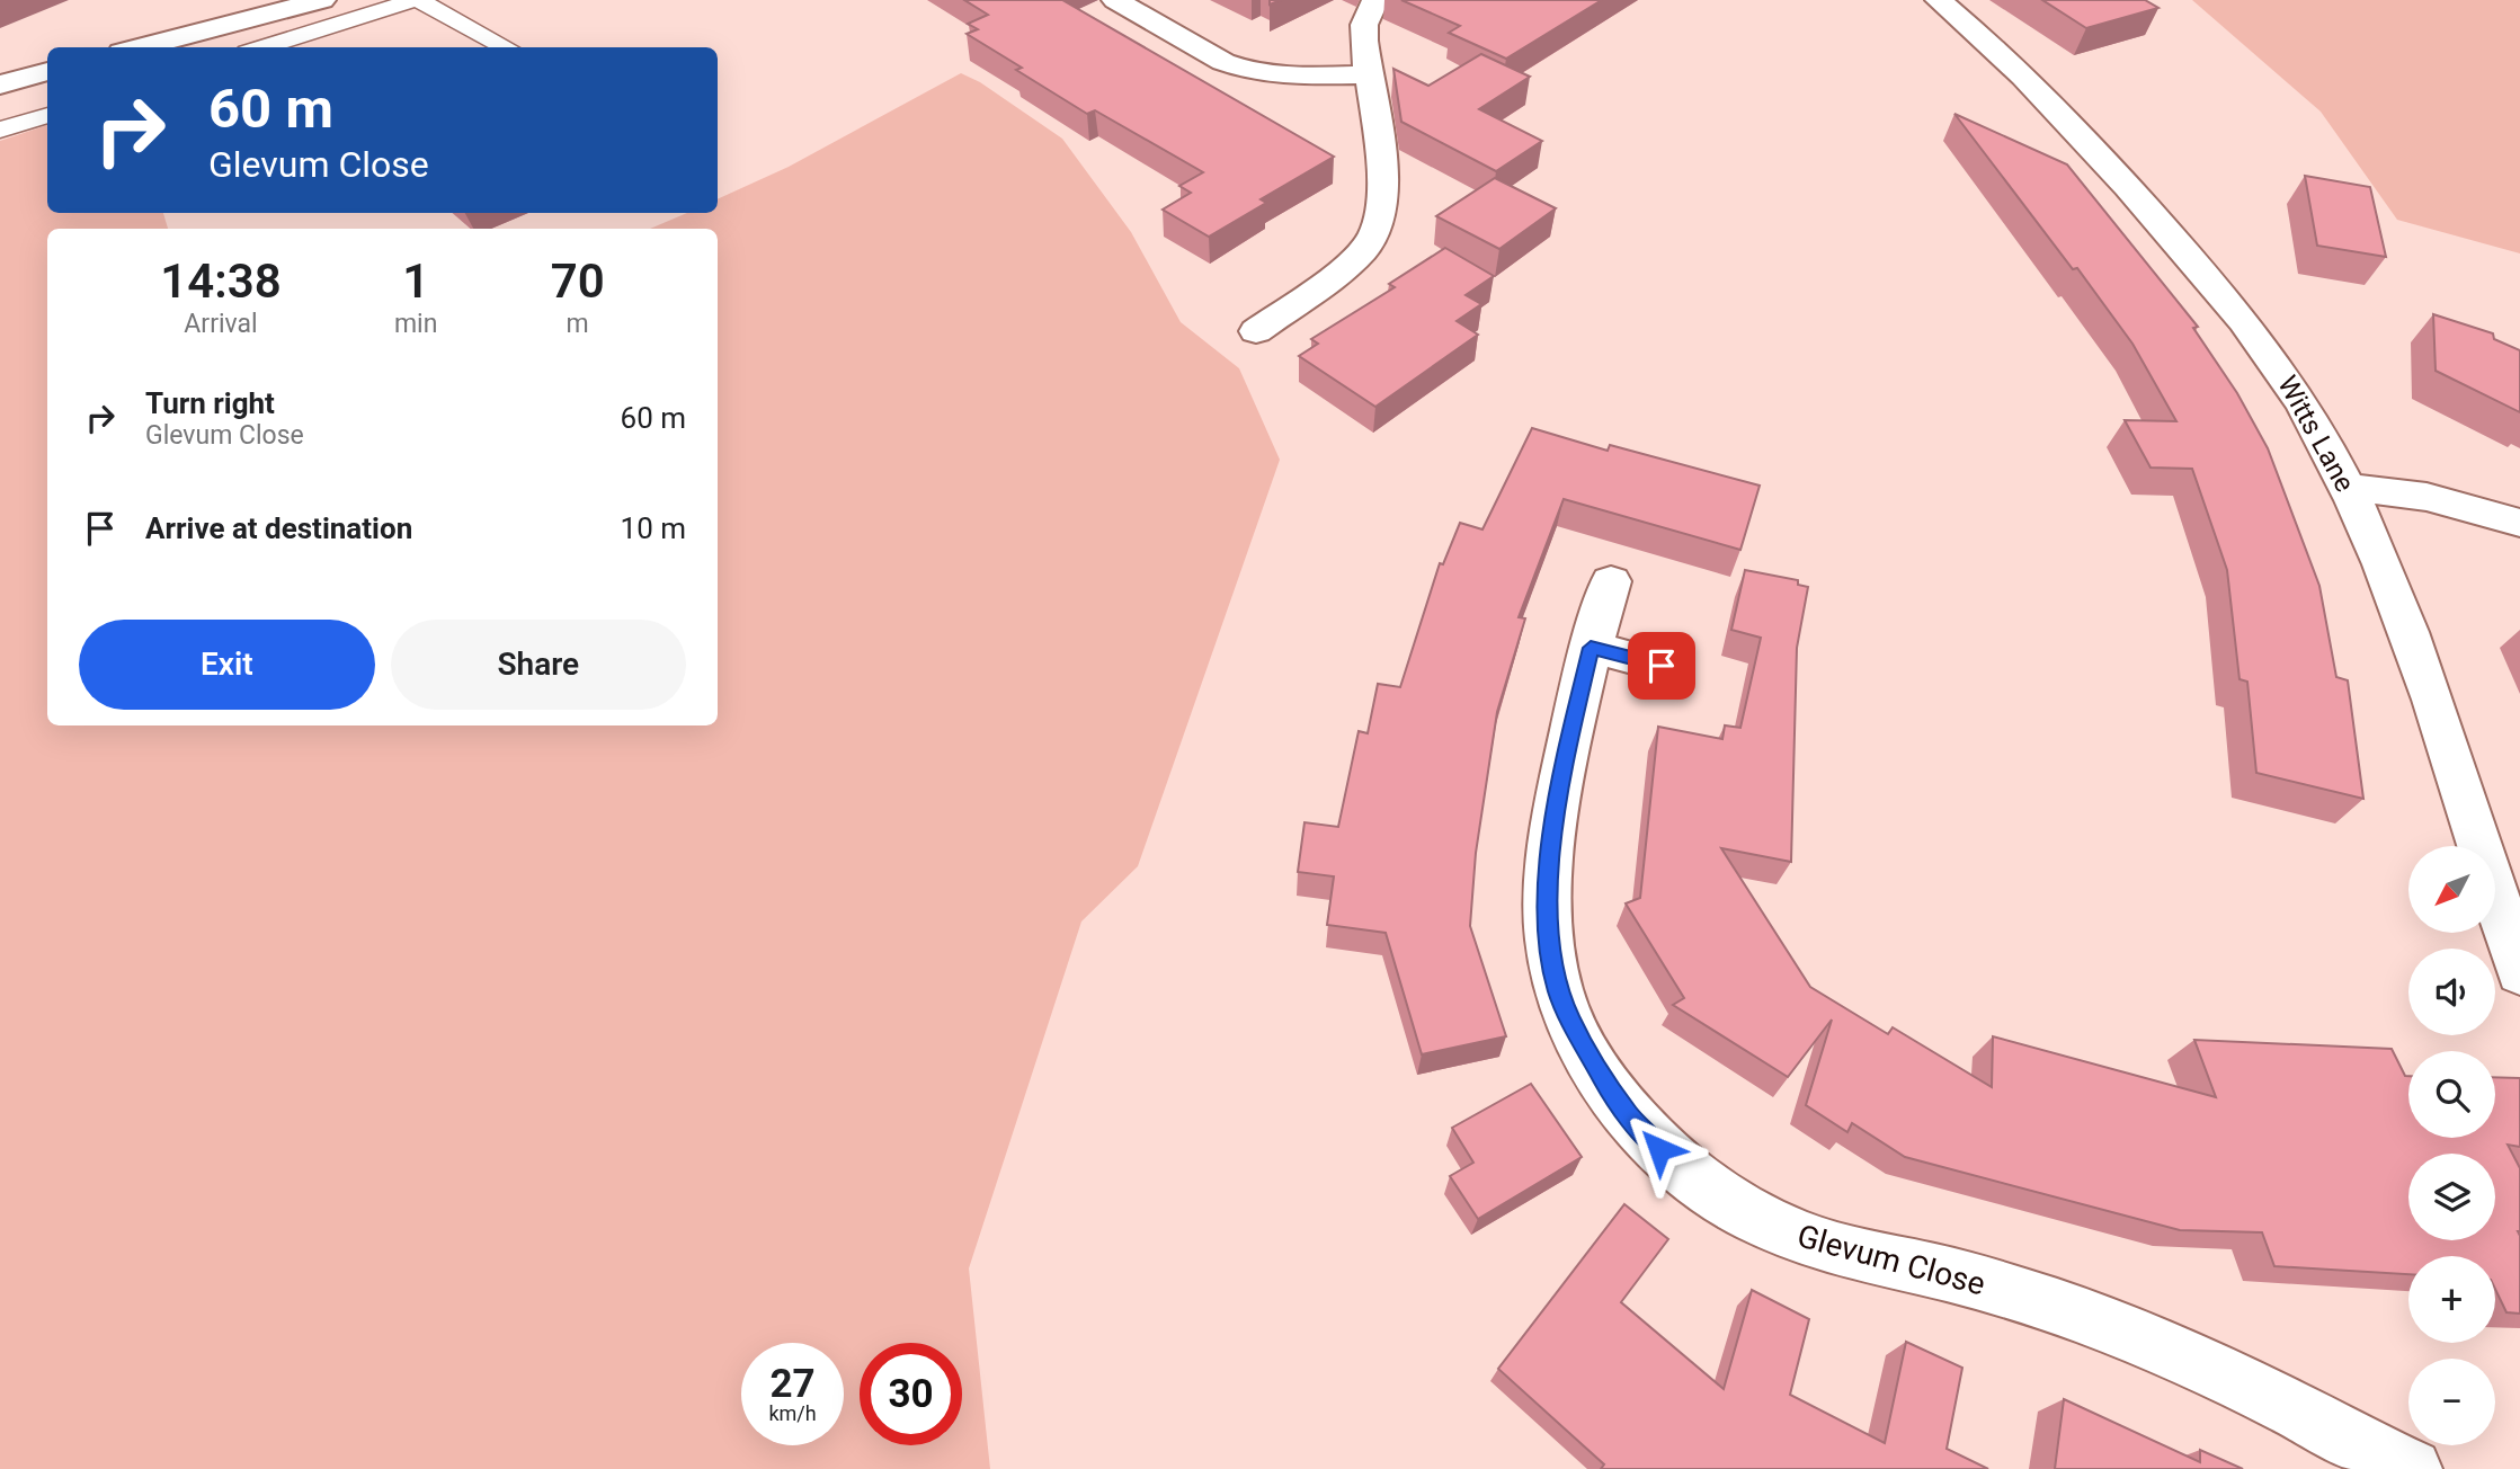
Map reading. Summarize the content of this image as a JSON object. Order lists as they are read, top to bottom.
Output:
{
  "streets": {
    "street": ["Witts Lane", "Glevum Close"]
  },
  "north": "bottom left",
  "page": {
    "turn": ["60 m", "Glevum Close"],
    "eta": [
      "14:38",
      "Arrival",
      "1",
      "min",
      "70",
      "m"
    ],
    "list": [
      {
        "name": "Turn right",
        "note": "Glevum Close",
        "value": "60 m"
      },
      {
        "name": "Arrive at destination",
        "value": "10 m"
      }
    ],
    "buttons": ["Exit", "Share"],
    "map_buttons": ["+", "−"],
    "speed": "27 km/h",
    "limit": "30"
  }
}
